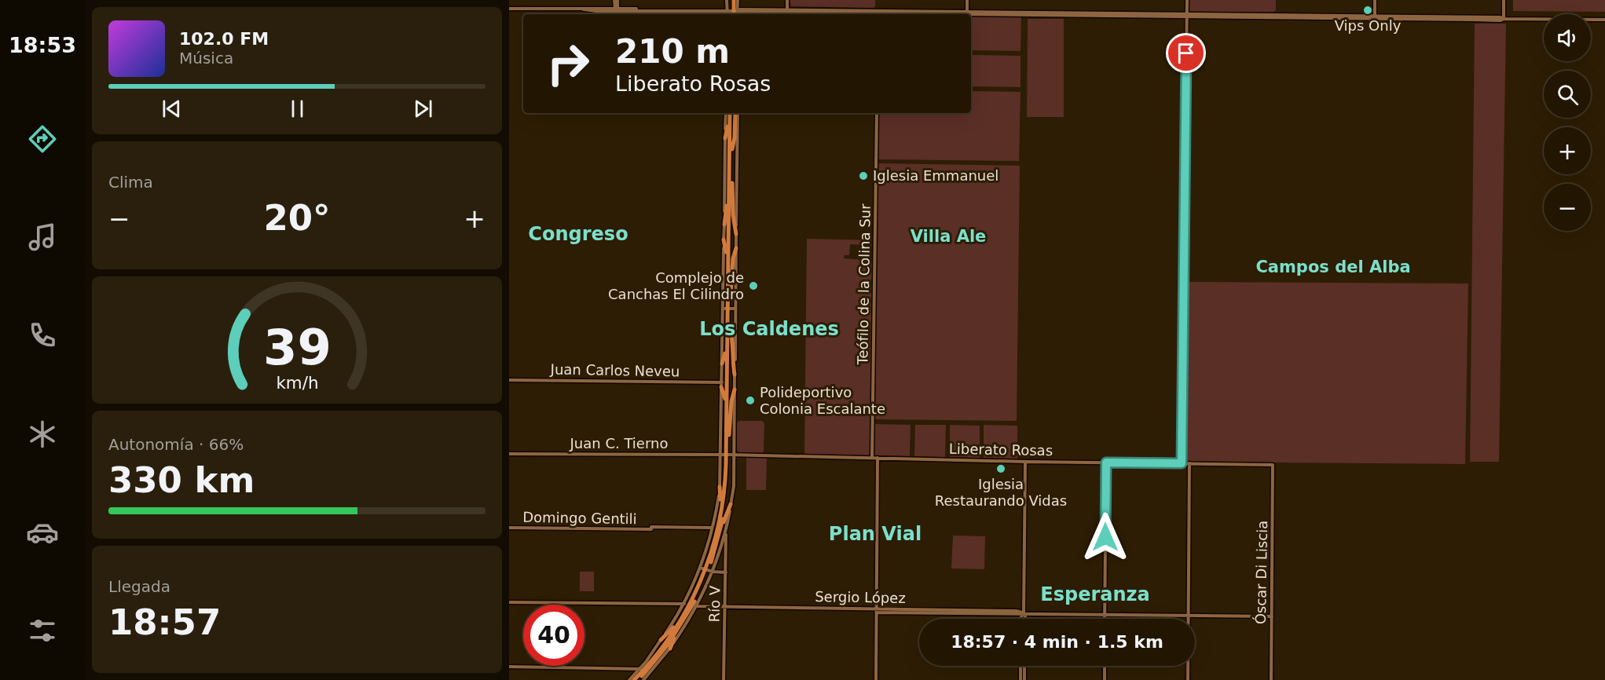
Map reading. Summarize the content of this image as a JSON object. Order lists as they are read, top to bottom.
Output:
{
  "streets": {
    "street": [
      "Teófilo de la Colina Sur",
      "Juan Carlos Neveu",
      "Juan C. Tierno",
      "Liberato Rosas",
      "Domingo Gentili",
      "Óscar Di Liscia",
      "Sergio López",
      "Río V"
    ]
  },
  "crossings": [
    ["Teófilo de la Colina Sur", "Liberato Rosas"],
    ["Juan C. Tierno", "Liberato Rosas"],
    ["Liberato Rosas", "Óscar Di Liscia"],
    ["Óscar Di Liscia", "Sergio López"],
    ["Sergio López", "Río V"]
  ],
  "districts": [
    "Congreso",
    "Villa Ale",
    "Campos del Alba",
    "Los Caldenes",
    "Plan Vial",
    "Esperanza"
  ],
  "places": [
    "Vips Only",
    "Iglesia Emmanuel",
    "Complejo de Canchas El Cilindro",
    "Polideportivo Colonia Escalante",
    "Iglesia Restaurando Vidas"
  ],
  "page": {
    "tabs": "18:53",
    "map_buttons": ["+", "−"],
    "turn": ["210 m", "Liberato Rosas"],
    "song": ["102.0 FM", "Música"],
    "tile": [
      "Clima",
      ["Autonomía · 66%", "330 km"],
      ["Llegada", "18:57"]
    ],
    "heat": ["−", "20°", "+"],
    "limit": "40",
    "trip": "18:57 · 4 min · 1.5 km",
    "gauge": ["39", "km/h"]
  }
}
